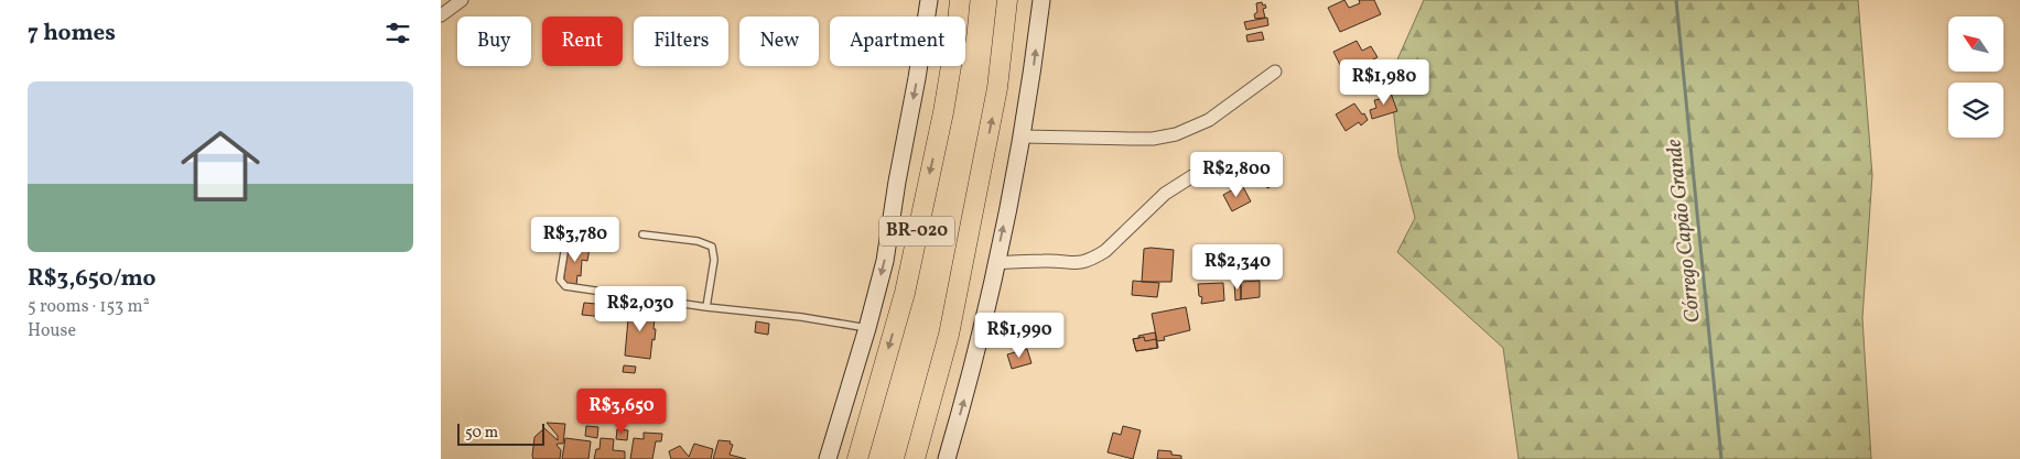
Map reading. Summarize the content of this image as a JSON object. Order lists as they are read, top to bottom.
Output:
{
  "streets": {
    "highway": ["BR-020"]
  },
  "water": ["Córrego Capão Grande"],
  "scale_bar": "50 m",
  "north": "top left",
  "page": {
    "heading": "7 homes",
    "chip": [
      "Buy",
      "Rent",
      "Filters",
      "New",
      "Apartment"
    ],
    "price": [
      "R$1,980",
      "R$2,800",
      "R$3,780",
      "R$2,340",
      "R$2,030",
      "R$1,990",
      "R$3,650"
    ],
    "list": [
      {
        "name": "R$3,650/mo",
        "note": "5 rooms · 153 m² · House"
      }
    ],
    "scale": "50 m"
  }
}
